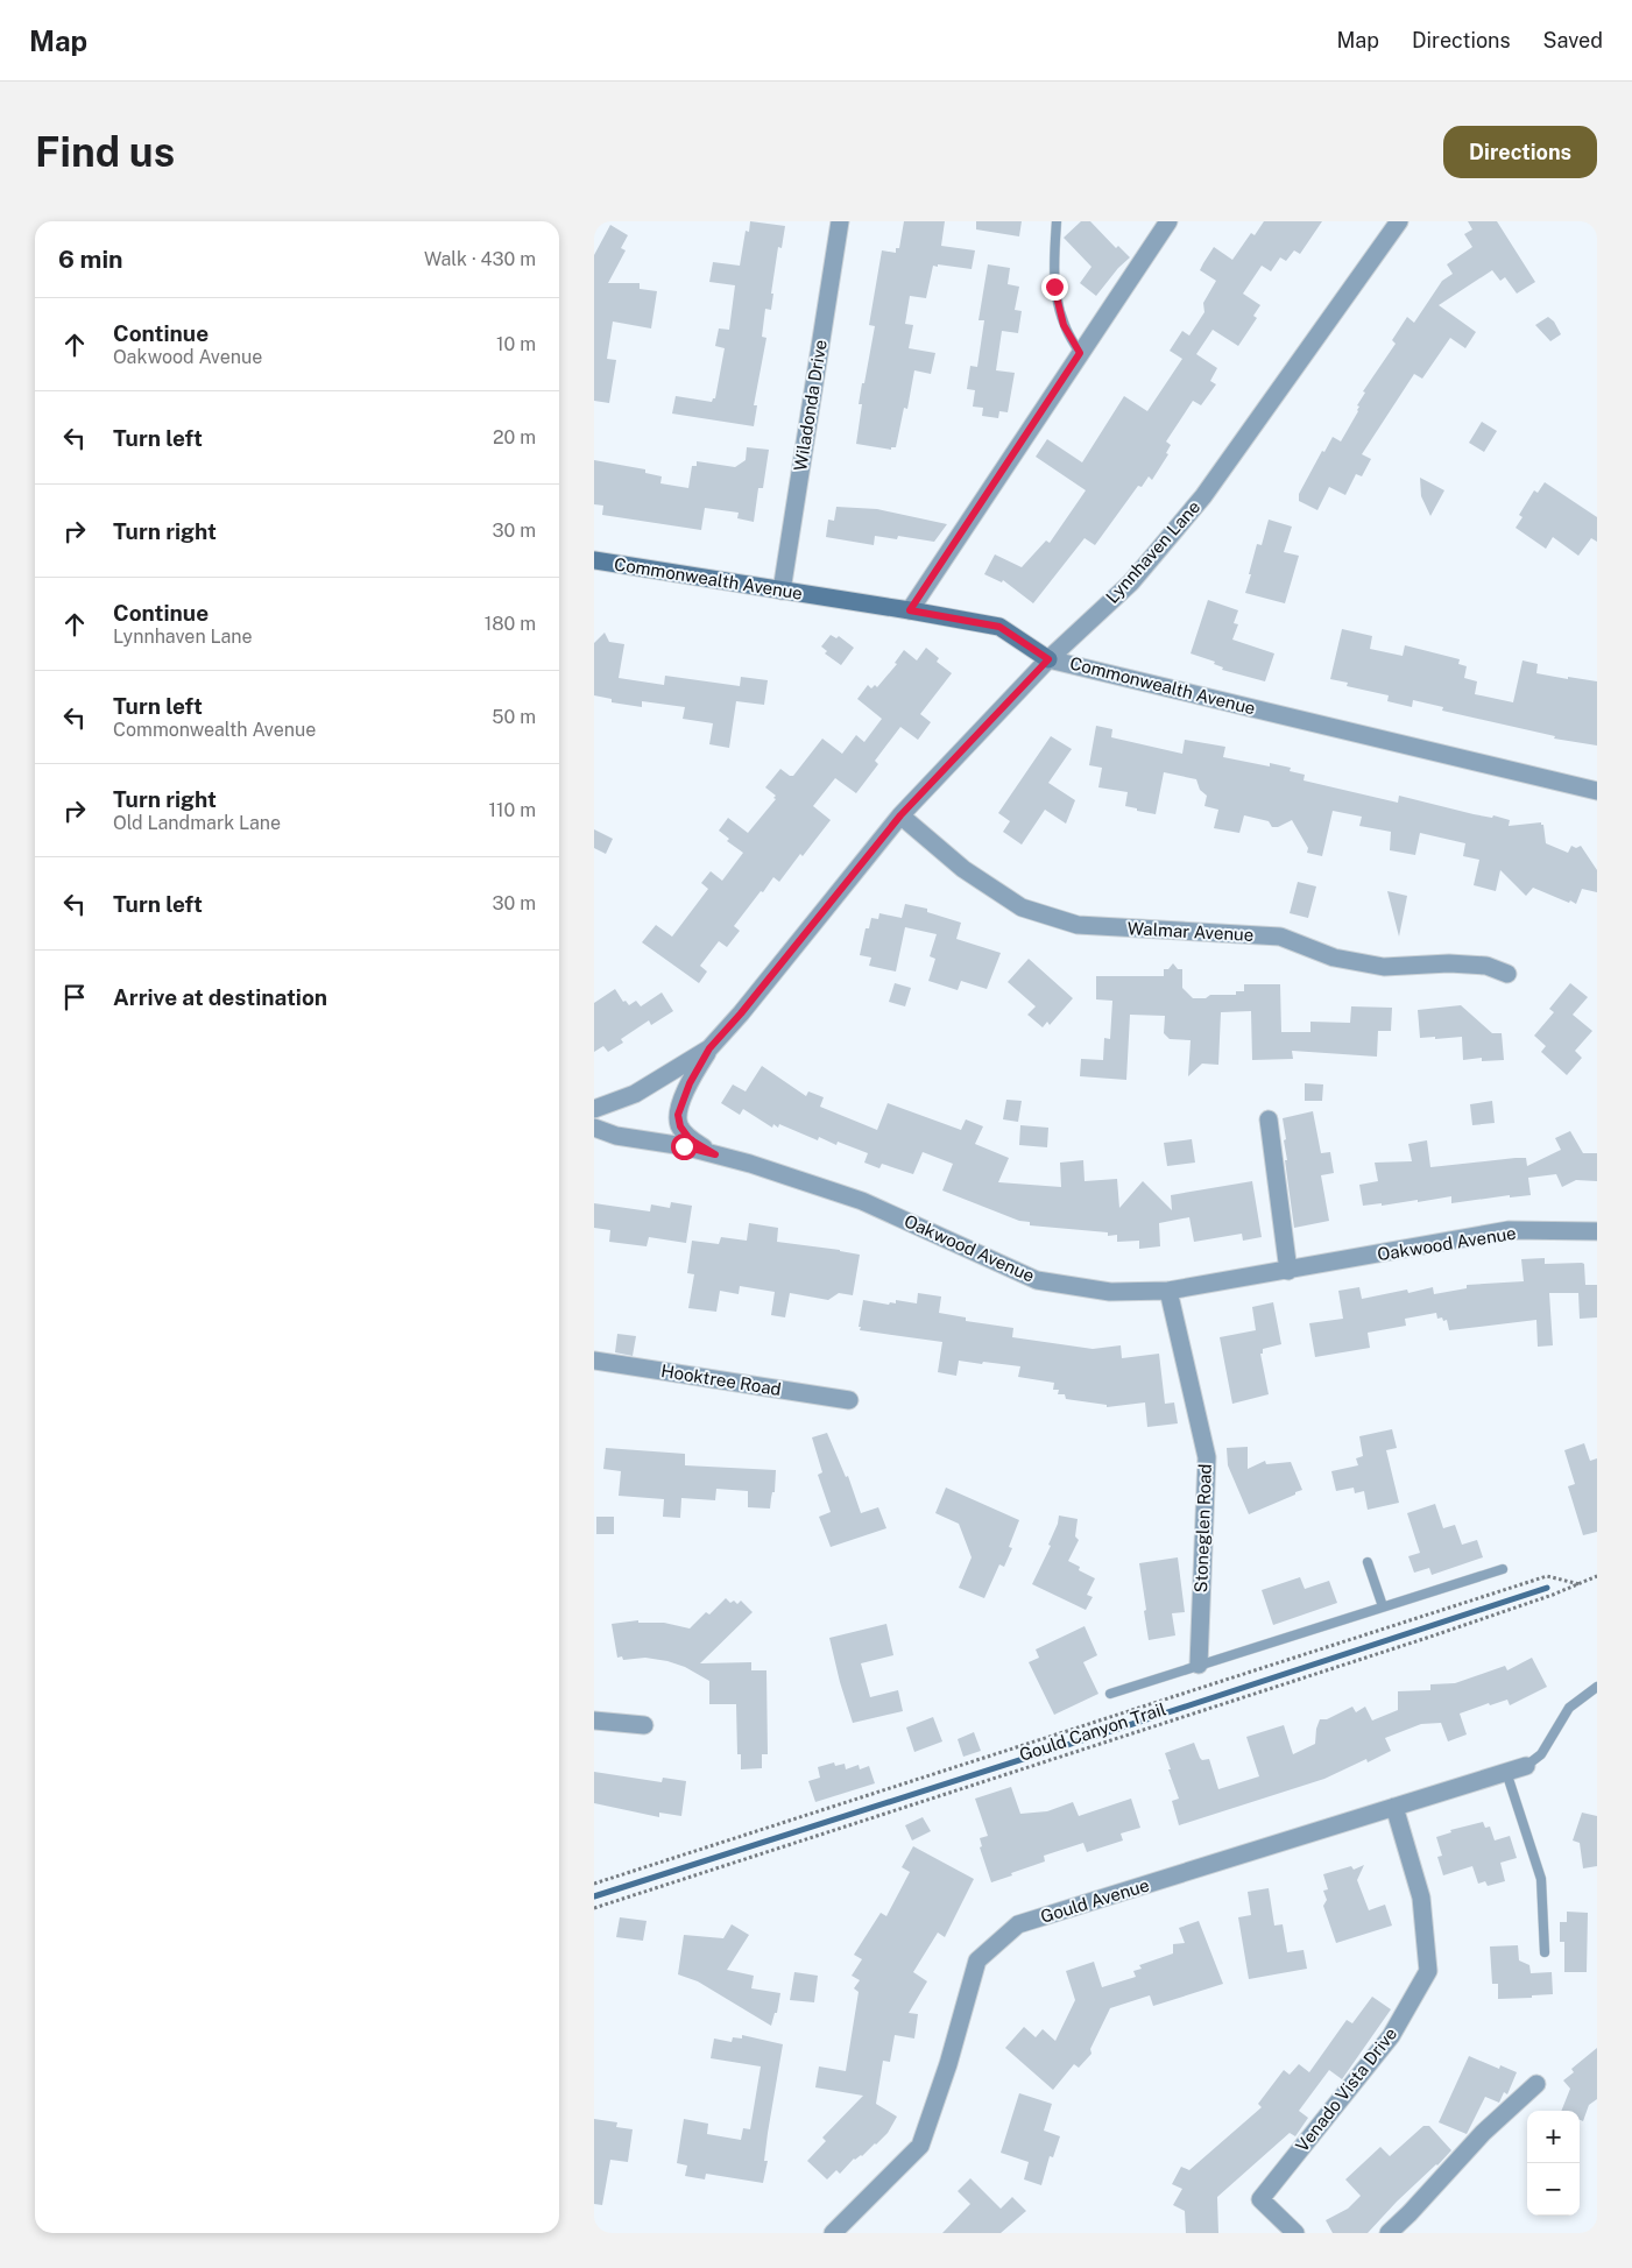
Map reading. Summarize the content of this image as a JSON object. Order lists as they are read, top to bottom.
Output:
{
  "streets": {
    "street": [
      "Wiladonda Drive",
      "Lynnhaven Lane",
      "Commonwealth Avenue",
      "Walmar Avenue",
      "Oakwood Avenue",
      "Hooktree Road",
      "Stoneglen Road",
      "Gould Avenue",
      "Venado Vista Drive"
    ],
    "path": ["Gould Canyon Trail"]
  },
  "crossings": [
    ["Wiladonda Drive", "Commonwealth Avenue"],
    ["Lynnhaven Lane", "Commonwealth Avenue"],
    ["Lynnhaven Lane", "Walmar Avenue"],
    ["Oakwood Avenue", "Stoneglen Road"],
    ["Gould Avenue", "Venado Vista Drive"]
  ],
  "page": {
    "header": "Map",
    "nav": ["Map", "Directions", "Saved"],
    "buttons": "Directions",
    "title": "Find us",
    "heading": ["6 min", "Walk · 430 m"],
    "list": [
      ["Continue", "Oakwood Avenue", "10 m"],
      ["Turn left", "20 m"],
      ["Turn right", "30 m"],
      ["Continue", "Lynnhaven Lane", "180 m"],
      ["Turn left", "Commonwealth Avenue", "50 m"],
      ["Turn right", "Old Landmark Lane", "110 m"],
      ["Turn left", "30 m"],
      "Arrive at destination"
    ],
    "map_buttons": ["+", "−"]
  }
}
